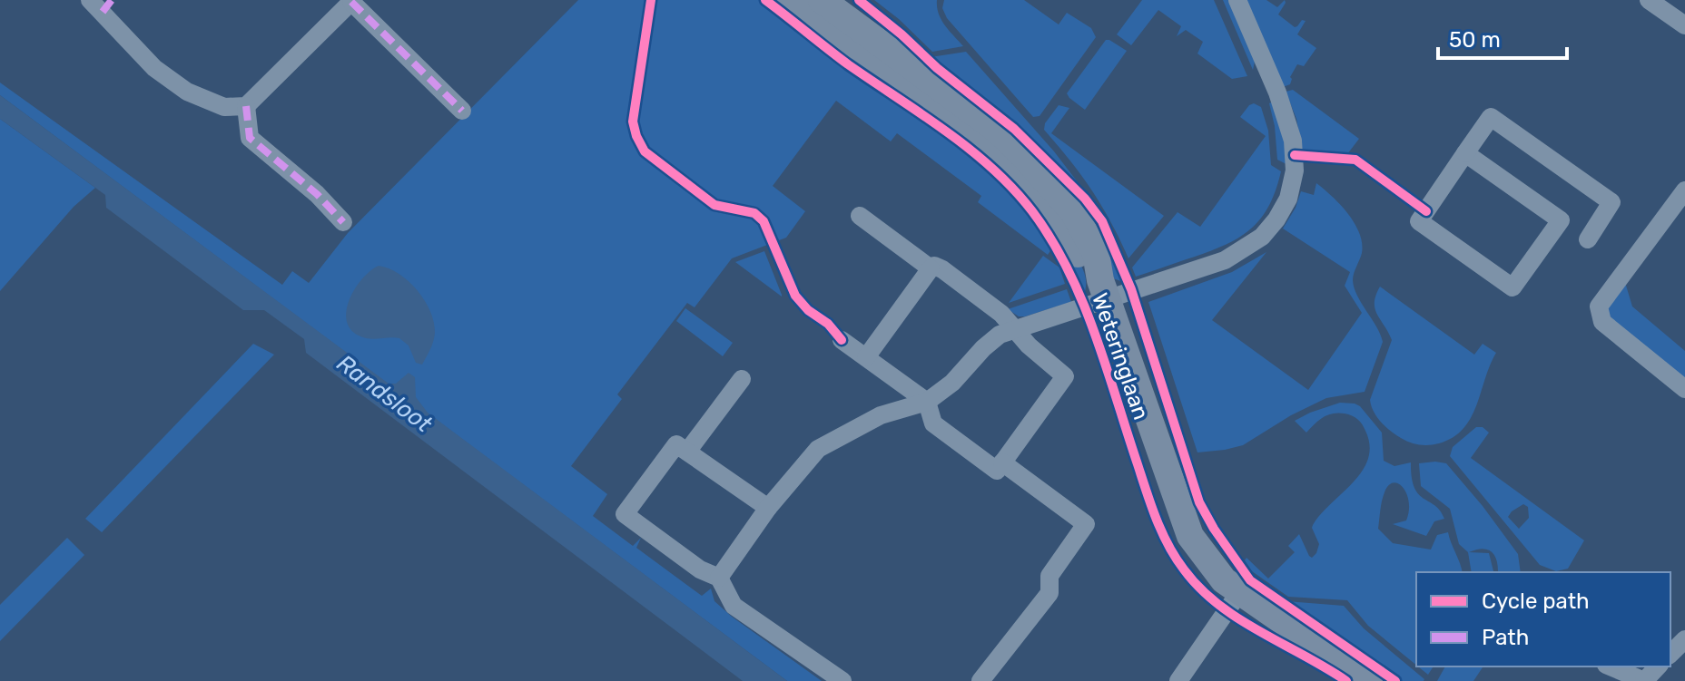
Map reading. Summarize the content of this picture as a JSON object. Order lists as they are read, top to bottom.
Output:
{
  "streets": {
    "street": ["Weteringlaan"]
  },
  "water": ["Randsloot"],
  "legend": ["Cycle path", "Path"],
  "scale_bar": "50 m"
}
